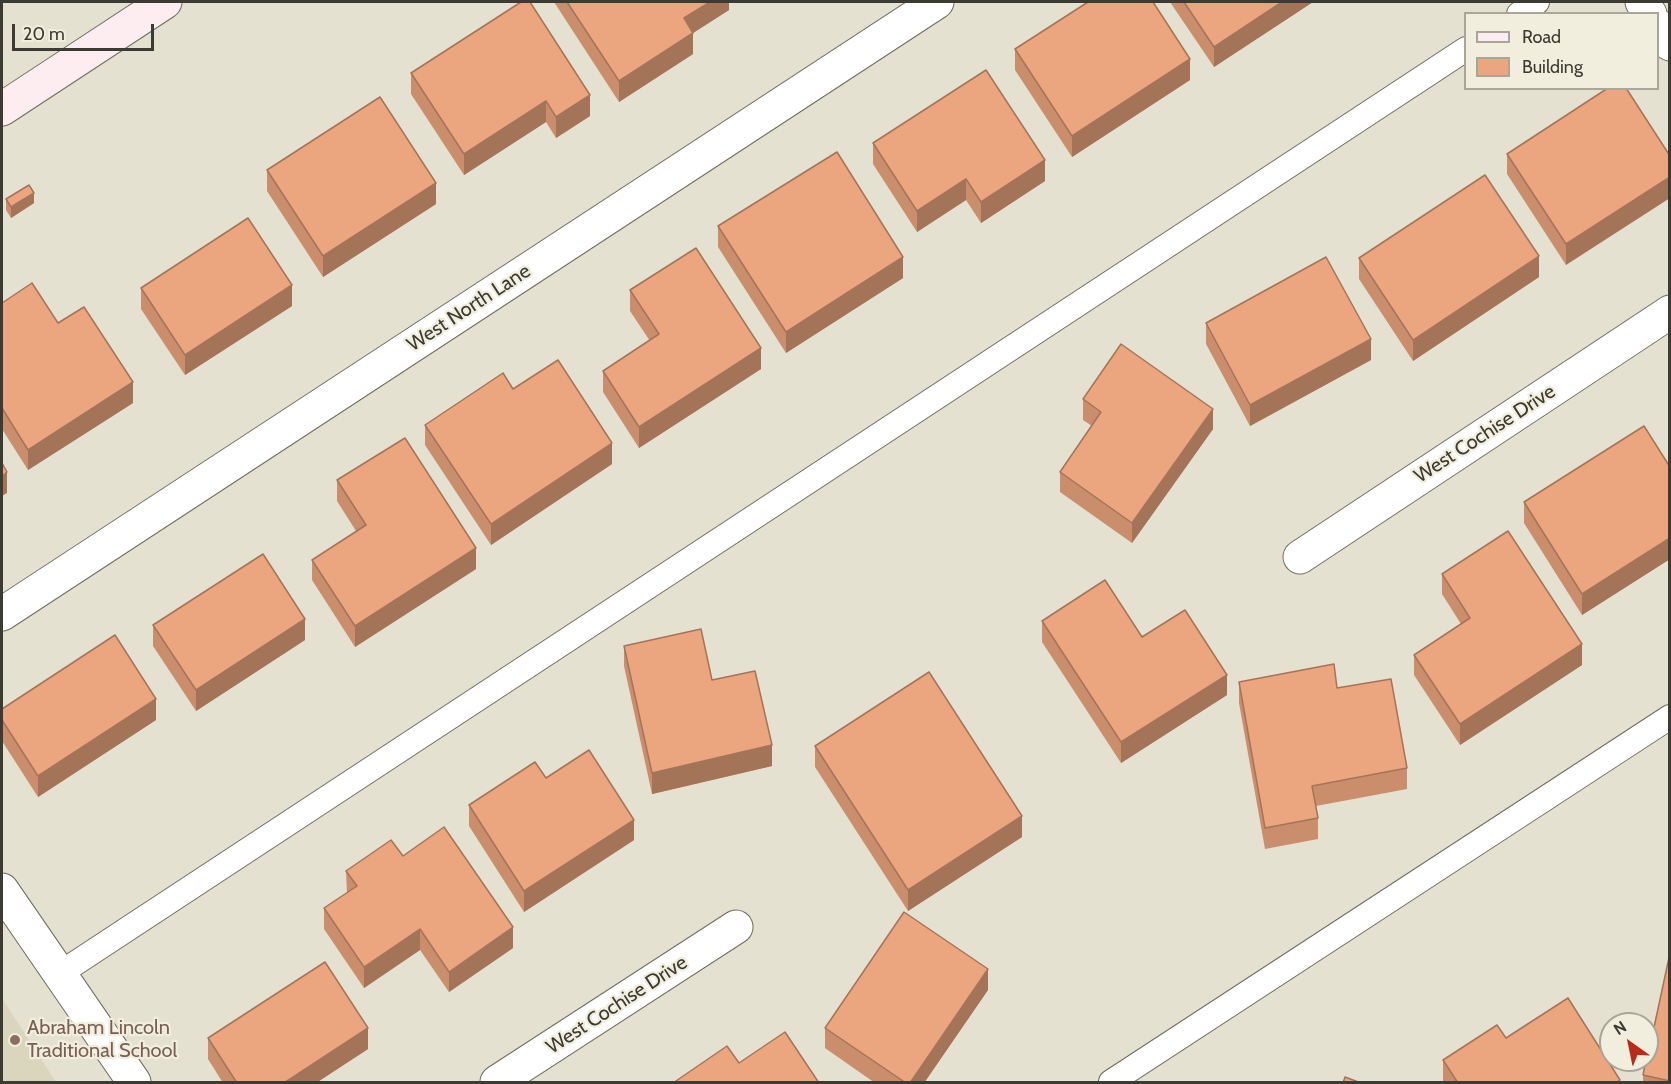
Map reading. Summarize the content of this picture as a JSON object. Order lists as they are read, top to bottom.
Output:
{
  "streets": {
    "street": ["West North Lane", "West Cochise Drive"]
  },
  "places": ["Abraham Lincoln Traditional School"],
  "legend": ["Road", "Building"],
  "scale_bar": "20 m",
  "north": "top left"
}
